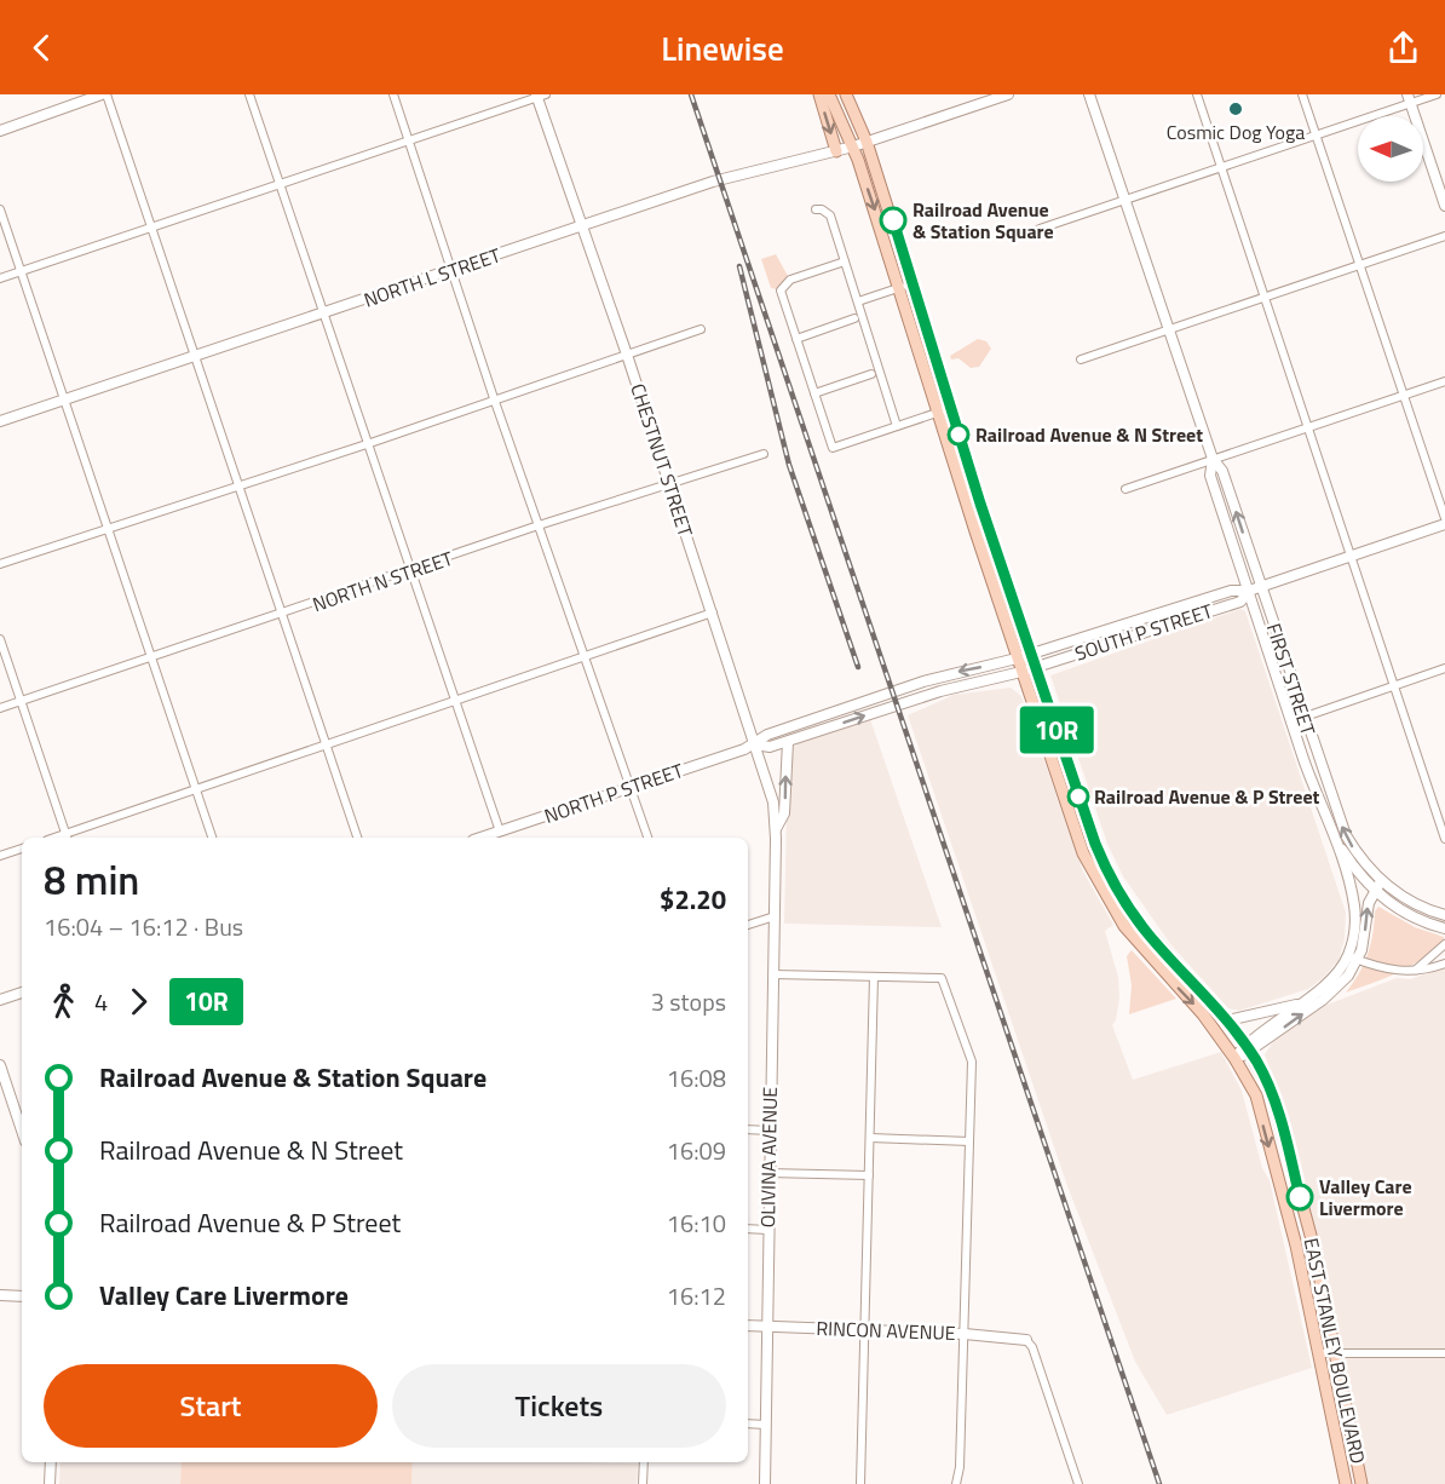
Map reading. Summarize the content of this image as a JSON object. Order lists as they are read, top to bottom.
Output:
{
  "streets": {
    "main road": ["EAST STANLEY BOULEVARD"],
    "street": [
      "NORTH L STREET",
      "CHESTNUT STREET",
      "NORTH N STREET",
      "SOUTH P STREET",
      "FIRST STREET",
      "NORTH P STREET",
      "OLIVINA AVENUE",
      "RINCON AVENUE"
    ]
  },
  "crossings": [
    ["NORTH L STREET", "CHESTNUT STREET"],
    ["NORTH L STREET", "EAST STANLEY BOULEVARD"],
    ["CHESTNUT STREET", "NORTH N STREET"],
    ["CHESTNUT STREET", "NORTH P STREET"],
    ["CHESTNUT STREET", "OLIVINA AVENUE"],
    ["SOUTH P STREET", "FIRST STREET"],
    ["SOUTH P STREET", "NORTH P STREET"],
    ["SOUTH P STREET", "EAST STANLEY BOULEVARD"],
    ["NORTH P STREET", "EAST STANLEY BOULEVARD"],
    ["OLIVINA AVENUE", "RINCON AVENUE"]
  ],
  "places": [
    "Cosmic Dog Yoga",
    "Railroad Avenue & Station Square",
    "Railroad Avenue & N Street",
    "Railroad Avenue & P Street",
    "Valley Care Livermore"
  ],
  "lines": ["bus line 10R"],
  "north": "left",
  "page": {
    "header": "Linewise",
    "on_map": "10R",
    "heading": ["8 min", "16:04 – 16:12 · Bus", "$2.20"],
    "legs": ["4", "10R", "3 stops"],
    "list": [
      {
        "name": "Railroad Avenue & Station Square",
        "value": "16:08"
      },
      {
        "name": "Railroad Avenue & N Street",
        "value": "16:09"
      },
      {
        "name": "Railroad Avenue & P Street",
        "value": "16:10"
      },
      {
        "name": "Valley Care Livermore",
        "value": "16:12"
      }
    ],
    "buttons": ["Start", "Tickets"]
  }
}
